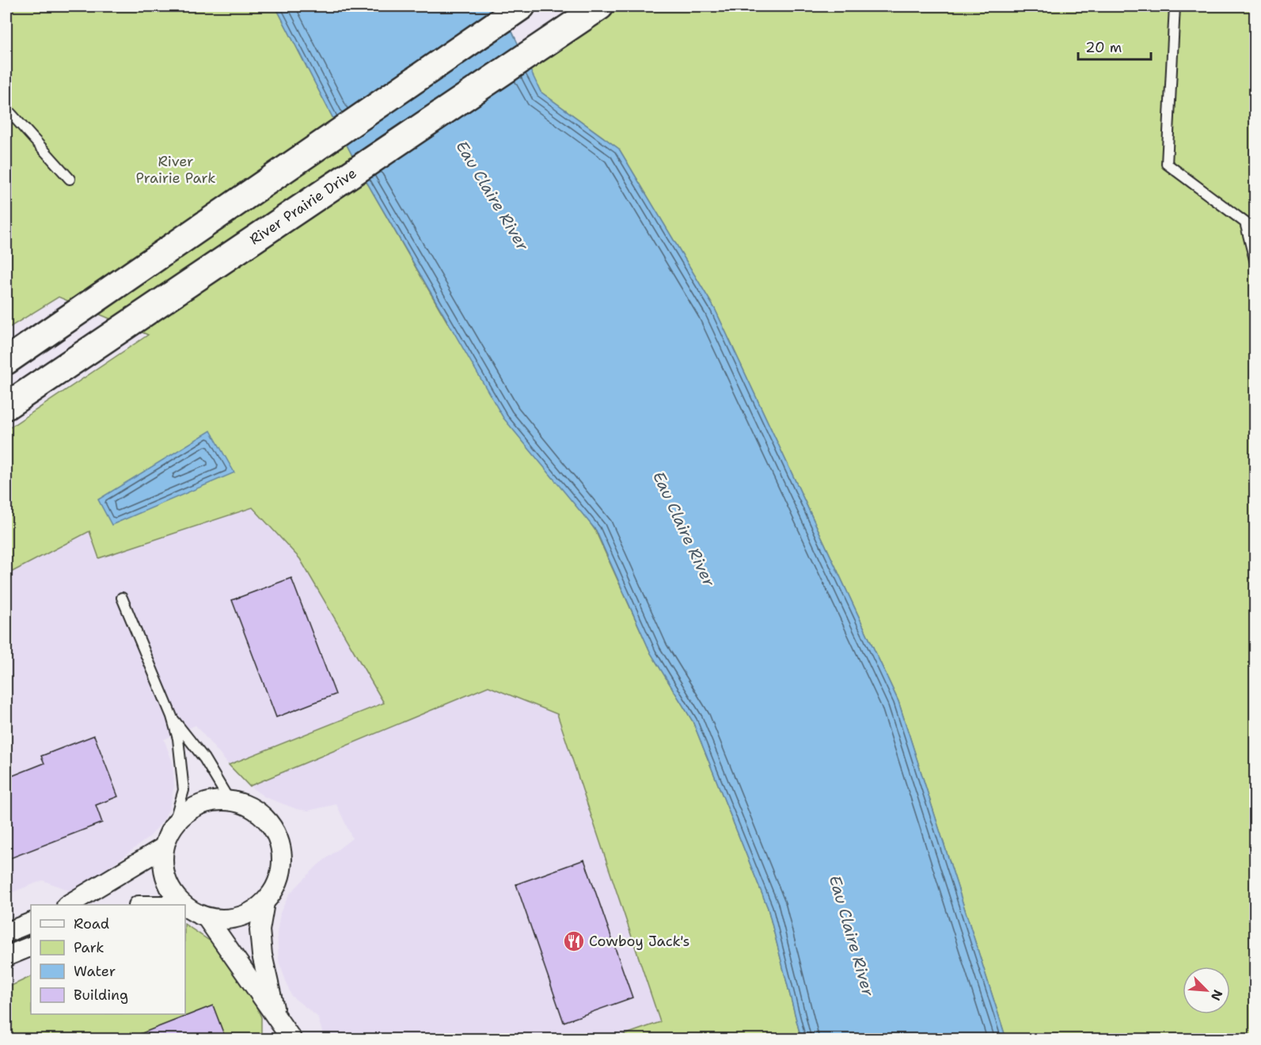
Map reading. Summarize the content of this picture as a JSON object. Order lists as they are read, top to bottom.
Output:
{
  "streets": {
    "main road": ["River Prairie Drive"]
  },
  "water": ["Eau Claire River"],
  "parks": ["River Prairie Park"],
  "places": {
    "restaurant": ["Cowboy Jack's"]
  },
  "legend": [
    "Road",
    "Park",
    "Water",
    "Building"
  ],
  "scale_bar": "20 m",
  "north": "bottom right"
}
